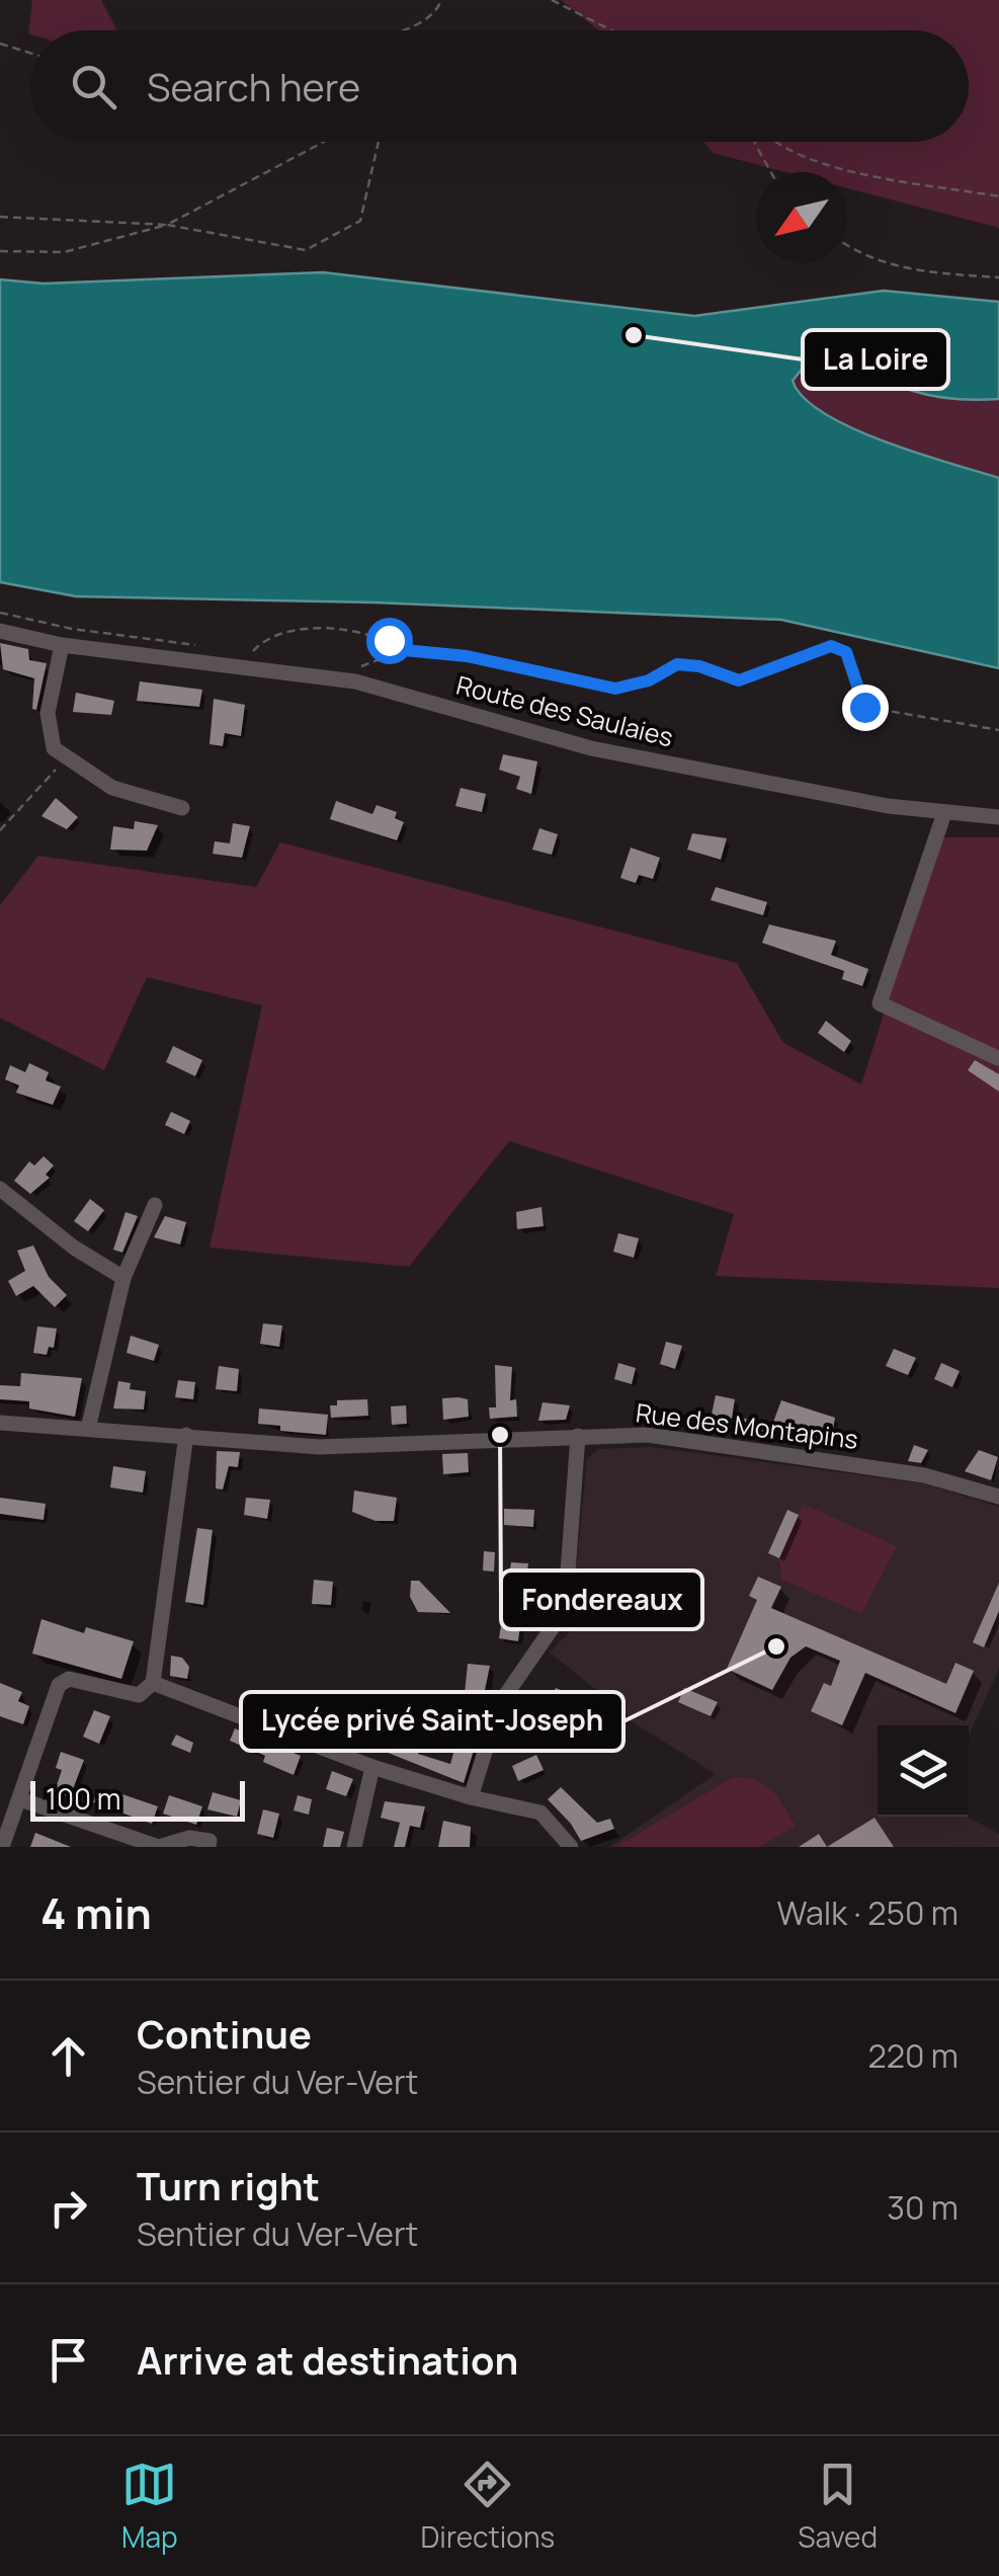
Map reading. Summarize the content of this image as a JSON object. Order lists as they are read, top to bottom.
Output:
{
  "streets": {
    "street": ["Route des Saulaies", "Rue des Montapins"]
  },
  "places": ["La Loire", "Fondereaux", "Lycée privé Saint-Joseph"],
  "scale_bar": "100 m",
  "north": "bottom left",
  "page": {
    "search": "Search here",
    "scale": "100 m",
    "heading": ["4 min", "Walk · 250 m"],
    "list": [
      ["Continue", "Sentier du Ver-Vert", "220 m"],
      ["Turn right", "Sentier du Ver-Vert", "30 m"],
      "Arrive at destination"
    ],
    "nav": ["Map", "Directions", "Saved"]
  }
}
